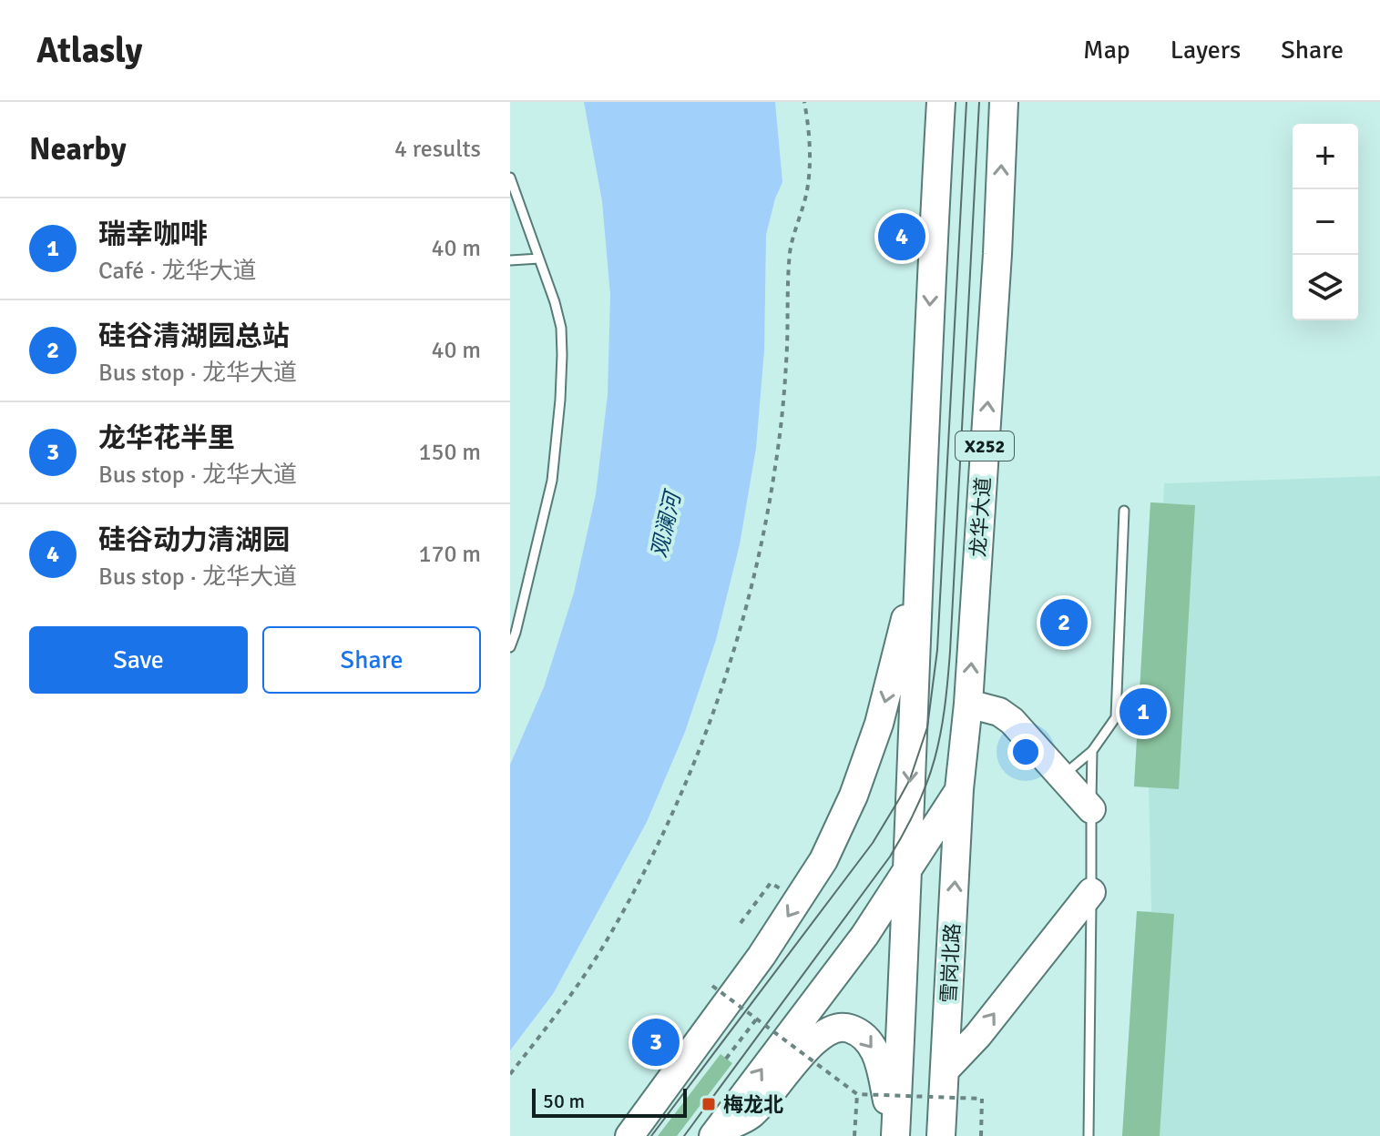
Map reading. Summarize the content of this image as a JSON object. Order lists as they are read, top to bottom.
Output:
{
  "streets": {
    "main road": ["X252", "龙华大道", "雪岗北路"]
  },
  "crossings": [
    ["龙华大道", "雪岗北路"]
  ],
  "water": ["观澜河"],
  "places": {
    "transit": ["梅龙北"]
  },
  "scale_bar": "50 m",
  "page": {
    "header": "Atlasly",
    "nav": ["Map", "Layers", "Share"],
    "heading": ["Nearby", "4 results"],
    "map_buttons": ["+", "−"],
    "list": [
      {
        "mark": "1",
        "name": "瑞幸咖啡",
        "note": "Café · 龙华大道",
        "value": "40 m"
      },
      {
        "mark": "2",
        "name": "硅谷清湖园总站",
        "note": "Bus stop · 龙华大道",
        "value": "40 m"
      },
      {
        "mark": "3",
        "name": "龙华花半里",
        "note": "Bus stop · 龙华大道",
        "value": "150 m"
      },
      {
        "mark": "4",
        "name": "硅谷动力清湖园",
        "note": "Bus stop · 龙华大道",
        "value": "170 m"
      }
    ],
    "pins": [
      "4",
      "2",
      "1",
      "3"
    ],
    "buttons": ["Save", "Share"],
    "scale": "50 m"
  }
}
